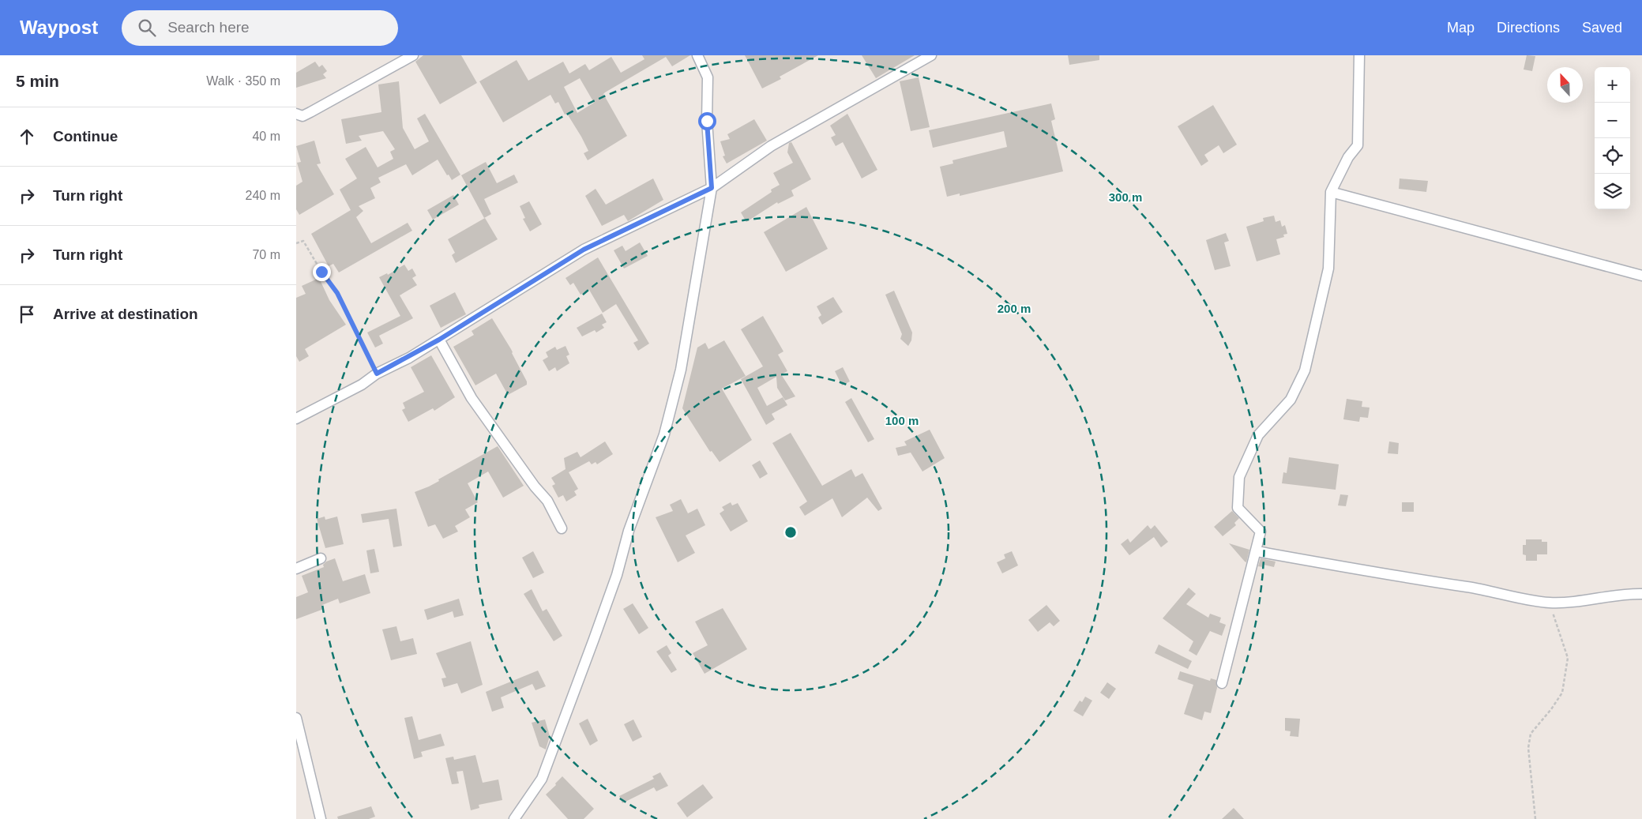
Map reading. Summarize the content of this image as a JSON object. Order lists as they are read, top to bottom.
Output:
{
  "north": "top",
  "page": {
    "header": "Waypost",
    "search": "Search here",
    "nav": ["Map", "Directions", "Saved"],
    "heading": ["5 min", "Walk · 350 m"],
    "map_buttons": ["+", "−"],
    "list": [
      ["Continue", "40 m"],
      ["Turn right", "240 m"],
      ["Turn right", "70 m"],
      "Arrive at destination"
    ]
  },
  "rings": ["300 m", "200 m", "100 m"]
}
